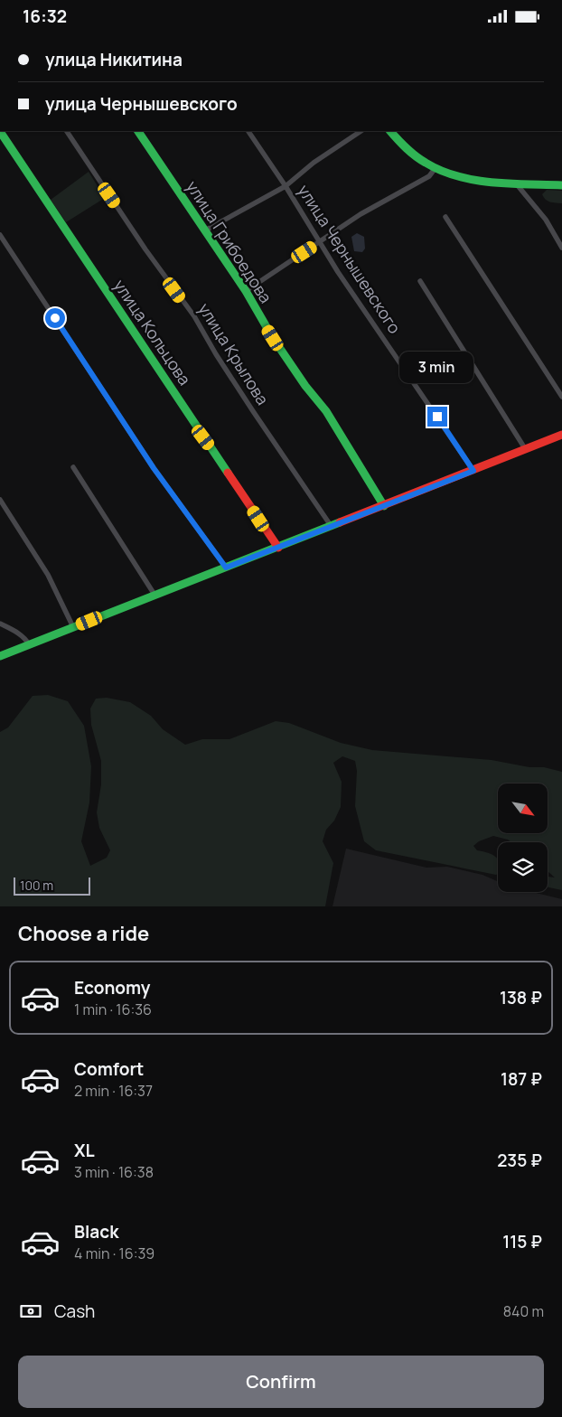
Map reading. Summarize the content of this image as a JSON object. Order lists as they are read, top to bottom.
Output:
{
  "streets": {
    "street": [
      "улица Грибоедова",
      "улица Чернышевского",
      "улица Кольцова",
      "улица Крылова"
    ]
  },
  "scale_bar": "100 m",
  "north": "bottom right",
  "page": {
    "status": "16:32",
    "banner": ["улица Никитина", "улица Чернышевского"],
    "bubble": "3 min",
    "scale": "100 m",
    "heading": "Choose a ride",
    "list": [
      {
        "name": "Economy",
        "note": "1 min · 16:36",
        "value": "138 ₽"
      },
      {
        "name": "Comfort",
        "note": "2 min · 16:37",
        "value": "187 ₽"
      },
      {
        "name": "XL",
        "note": "3 min · 16:38",
        "value": "235 ₽"
      },
      {
        "name": "Black",
        "note": "4 min · 16:39",
        "value": "115 ₽"
      }
    ],
    "pay": ["Cash", "840 m"],
    "buttons": "Confirm"
  }
}
